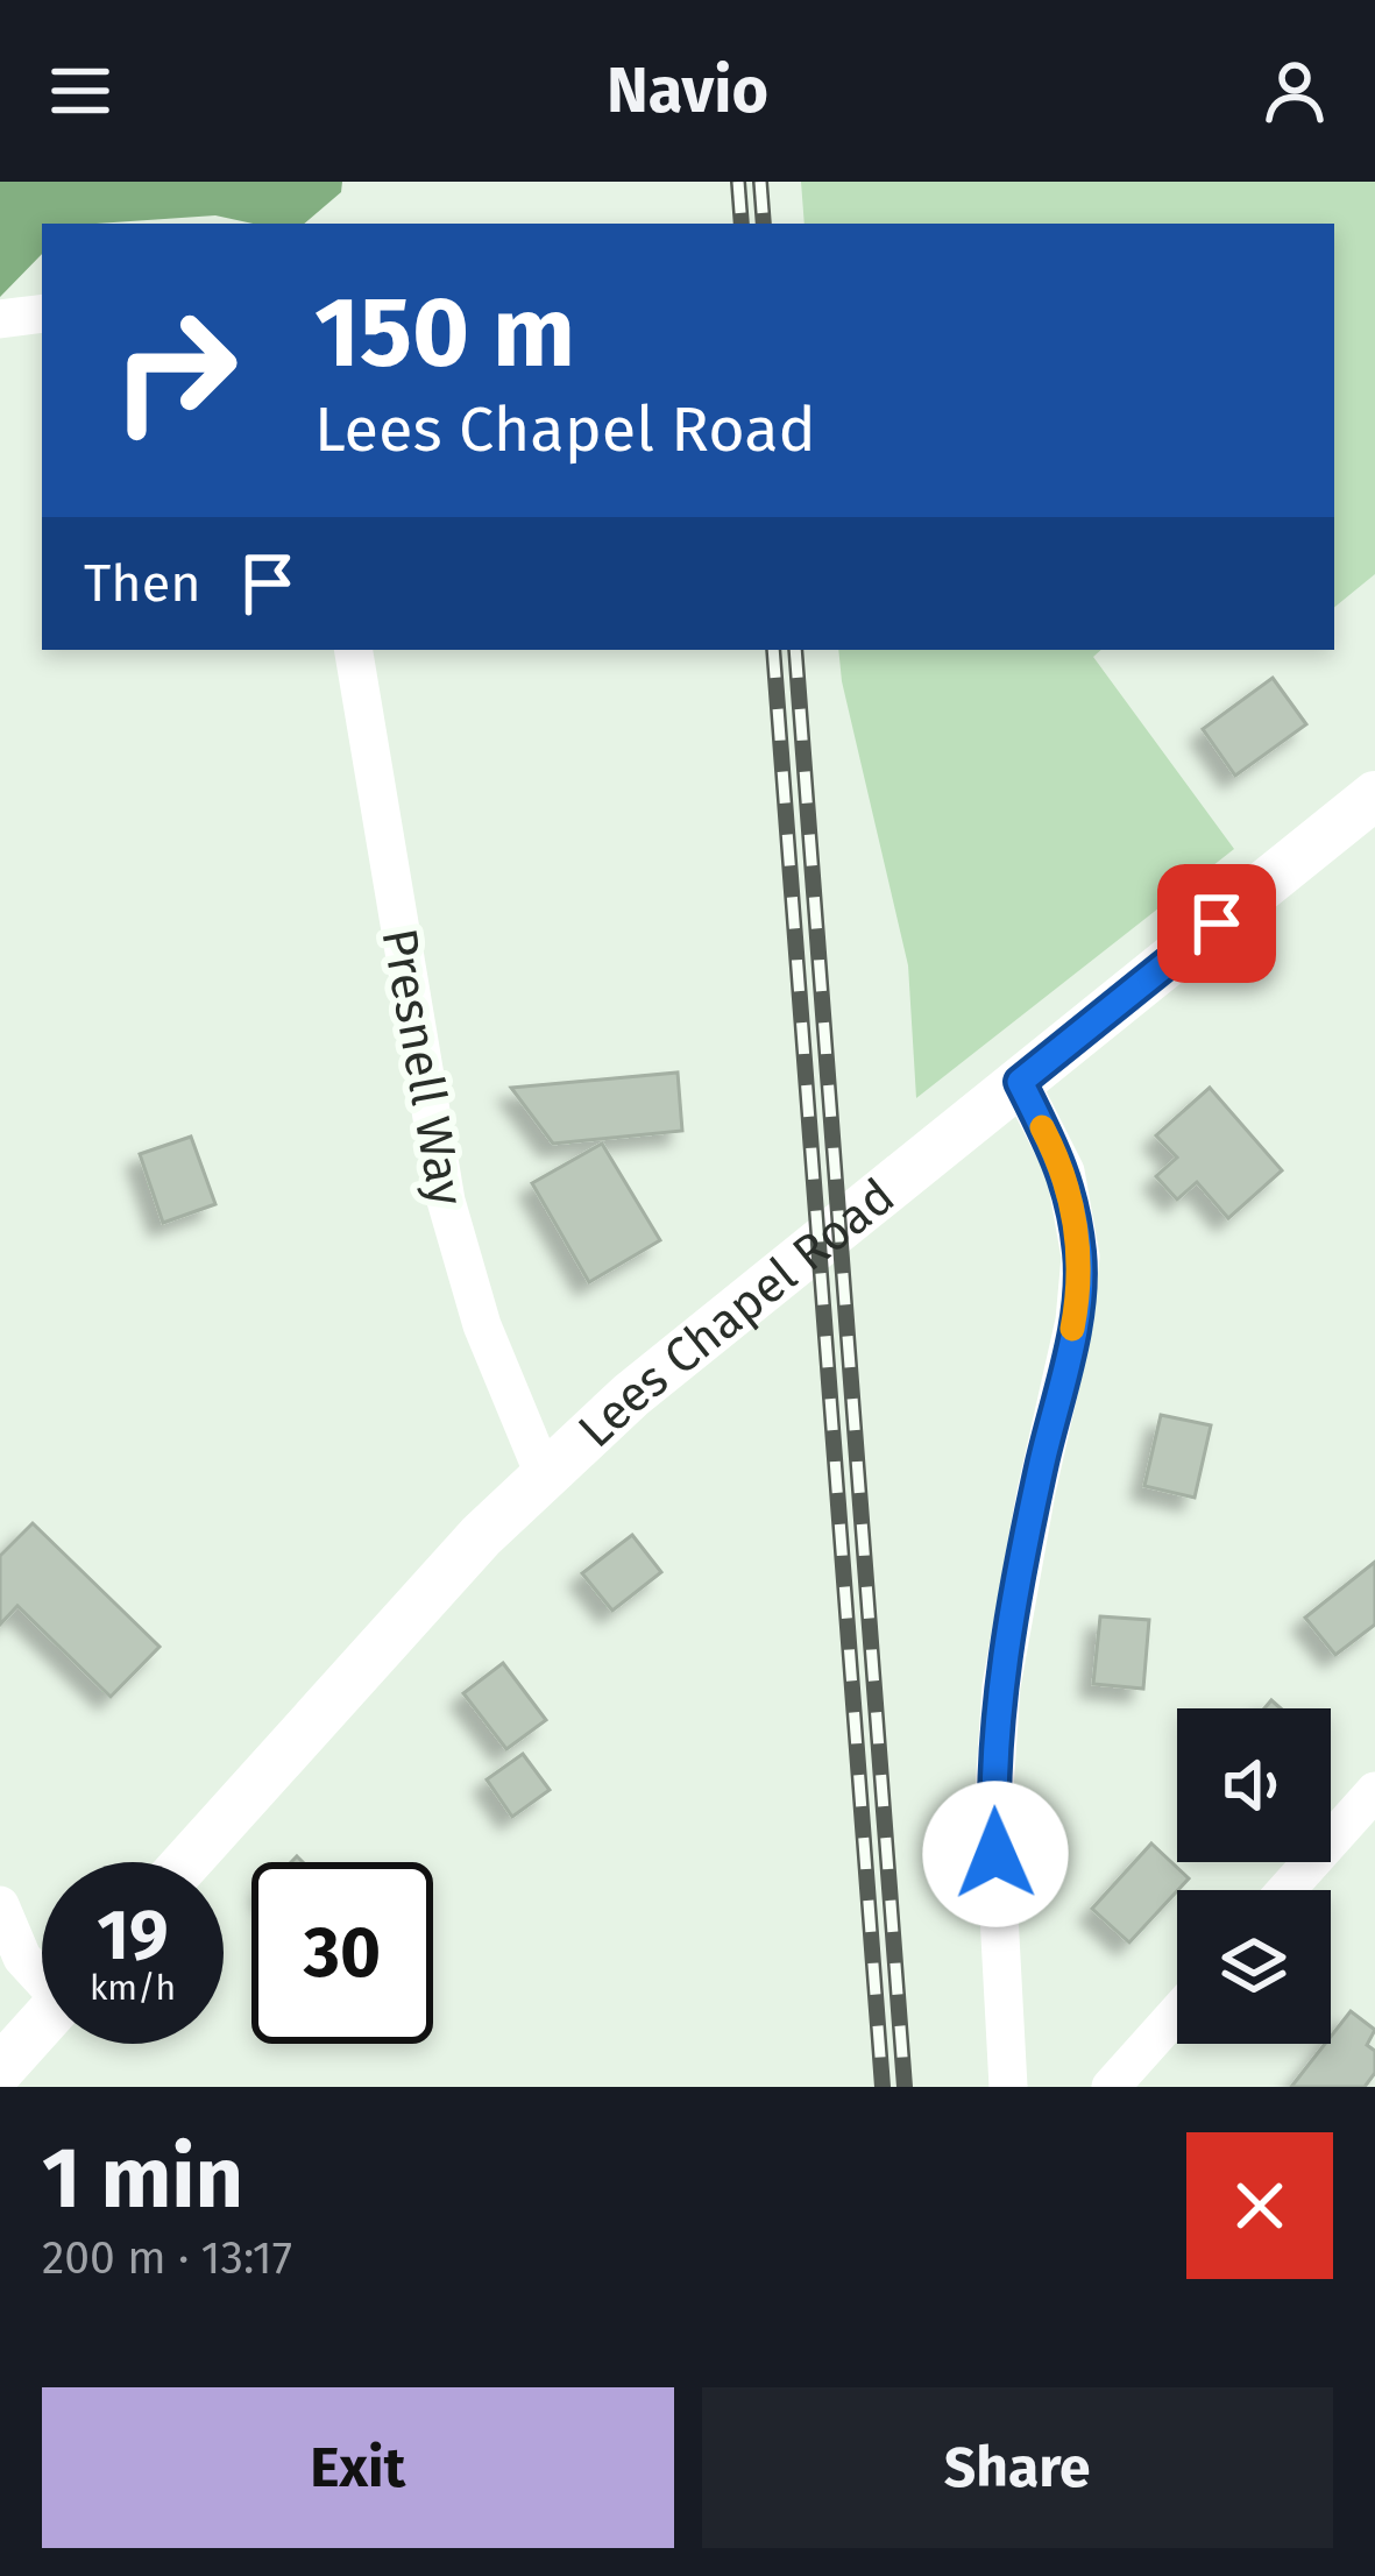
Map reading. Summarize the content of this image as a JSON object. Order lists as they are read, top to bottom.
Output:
{
  "streets": {
    "main road": ["Lees Chapel Road"],
    "street": ["Presnell Way"]
  },
  "crossings": [
    ["Presnell Way", "Lees Chapel Road"]
  ],
  "page": {
    "header": "Navio",
    "turn": ["150 m", "Lees Chapel Road"],
    "then": "Then",
    "speed": "19 km/h",
    "limit": "30",
    "heading": ["1 min", "200 m · 13:17"],
    "buttons": ["Exit", "Share"]
  }
}
